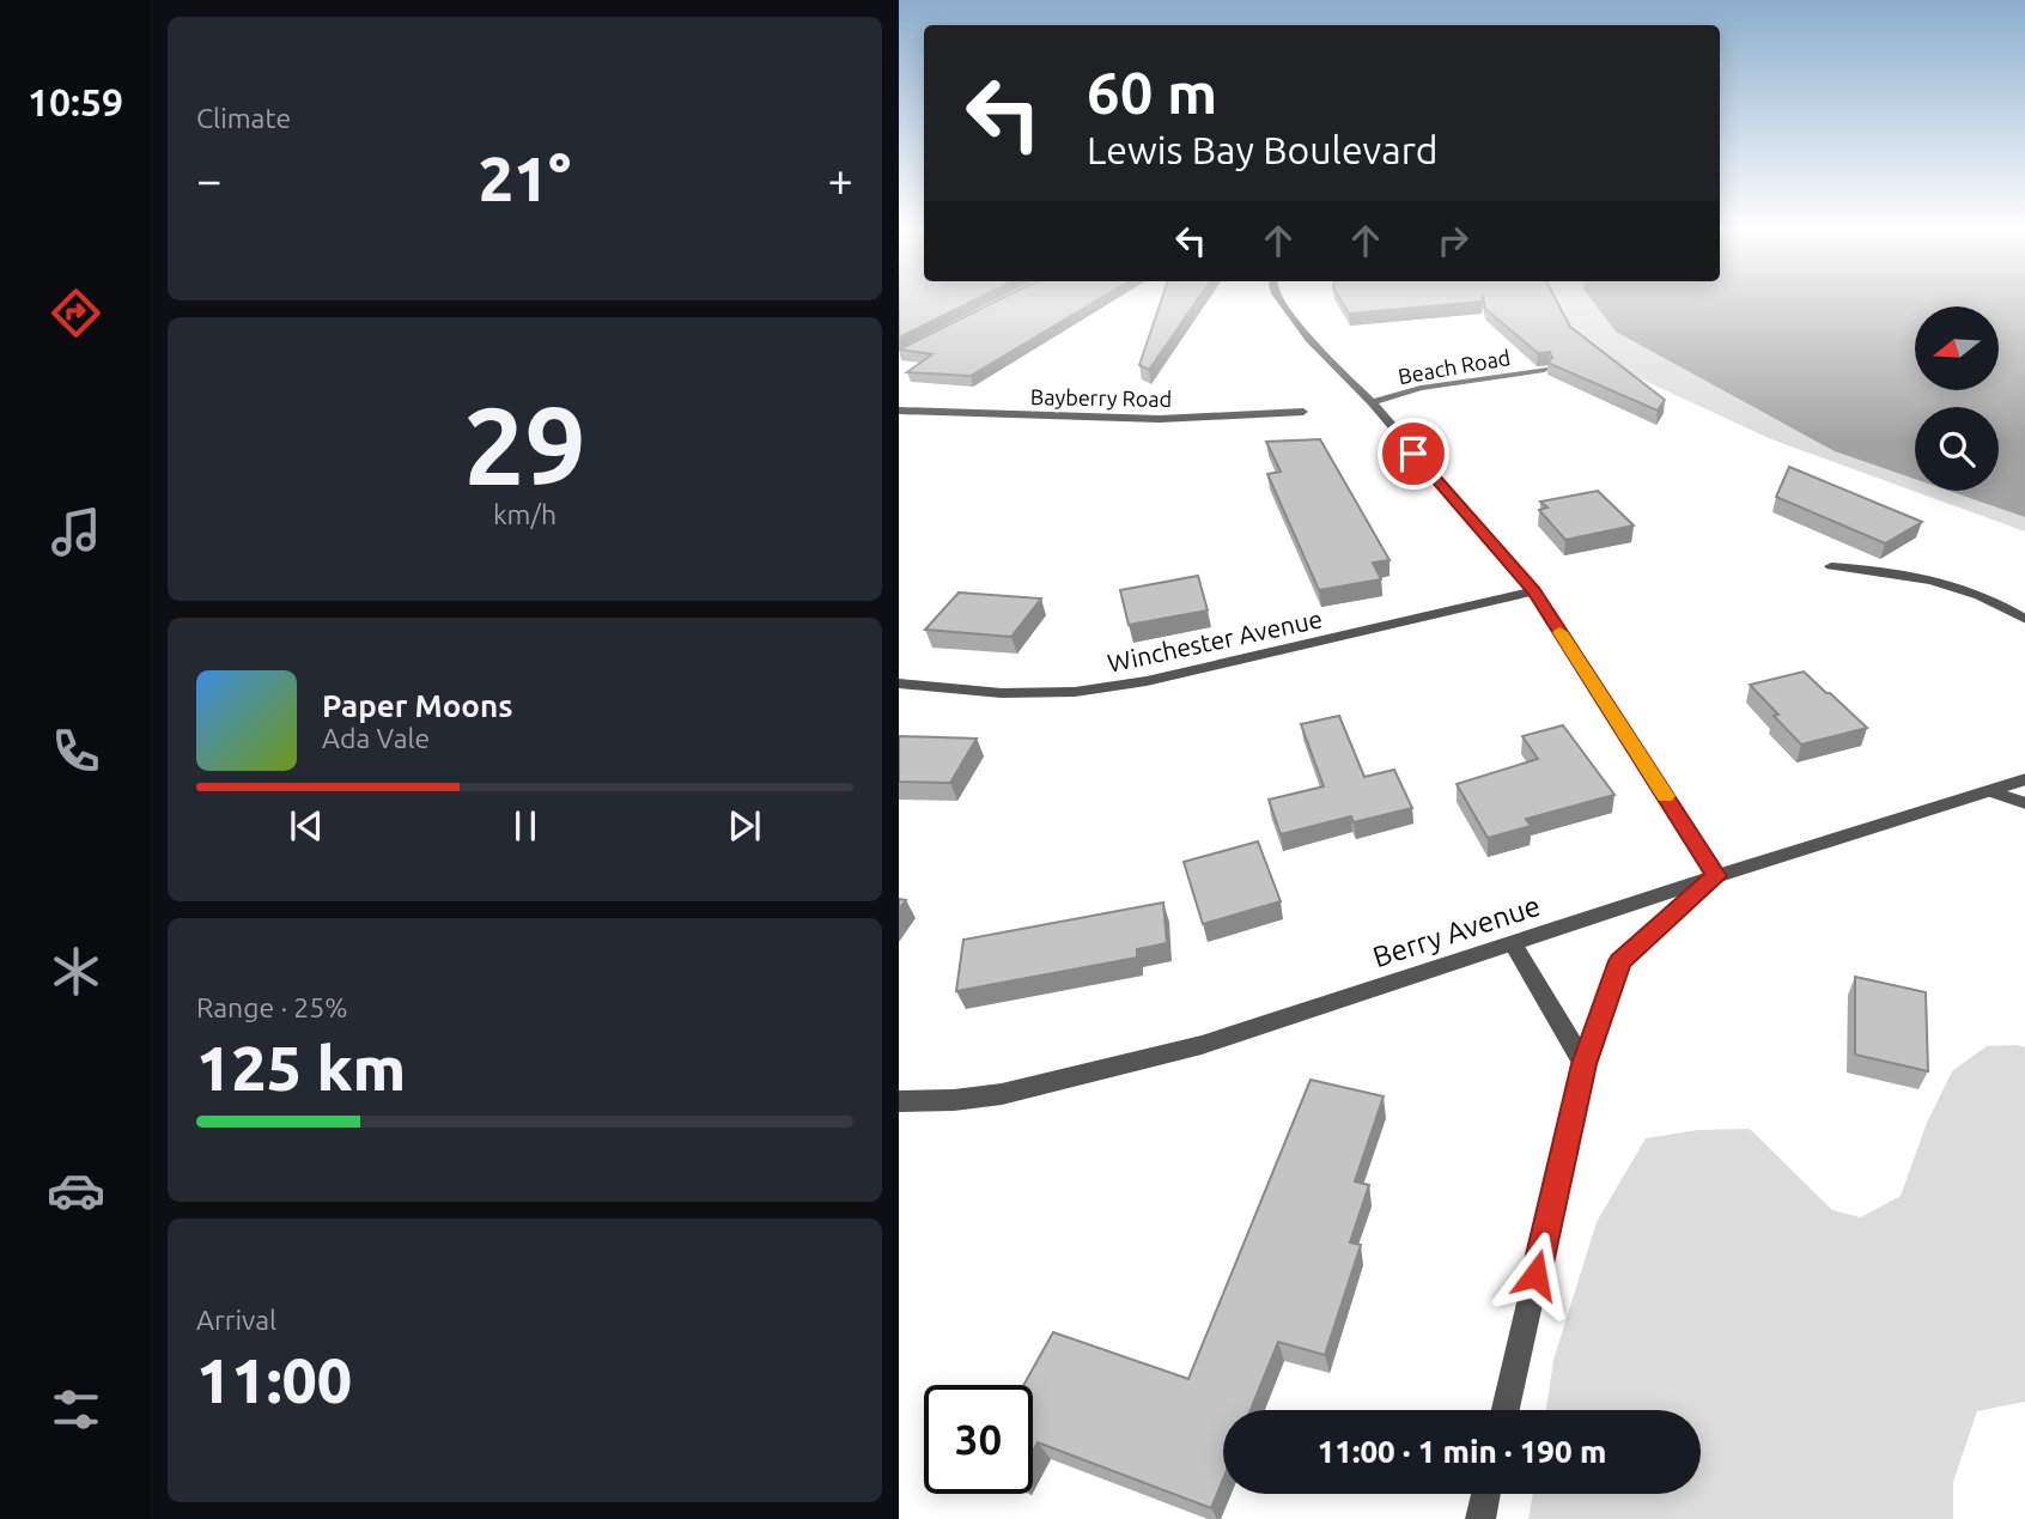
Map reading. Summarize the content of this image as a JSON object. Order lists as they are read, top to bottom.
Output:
{
  "streets": {
    "street": [
      "Beach Road",
      "Bayberry Road",
      "Winchester Avenue",
      "Berry Avenue"
    ]
  },
  "north": "left",
  "page": {
    "tabs": "10:59",
    "tile": [
      "Climate",
      ["29", "km/h"],
      ["Range · 25%", "125 km"],
      ["Arrival", "11:00"]
    ],
    "turn": ["60 m", "Lewis Bay Boulevard"],
    "heat": ["−", "21°", "+"],
    "song": ["Paper Moons", "Ada Vale"],
    "limit": "30",
    "trip": "11:00 · 1 min · 190 m"
  }
}
